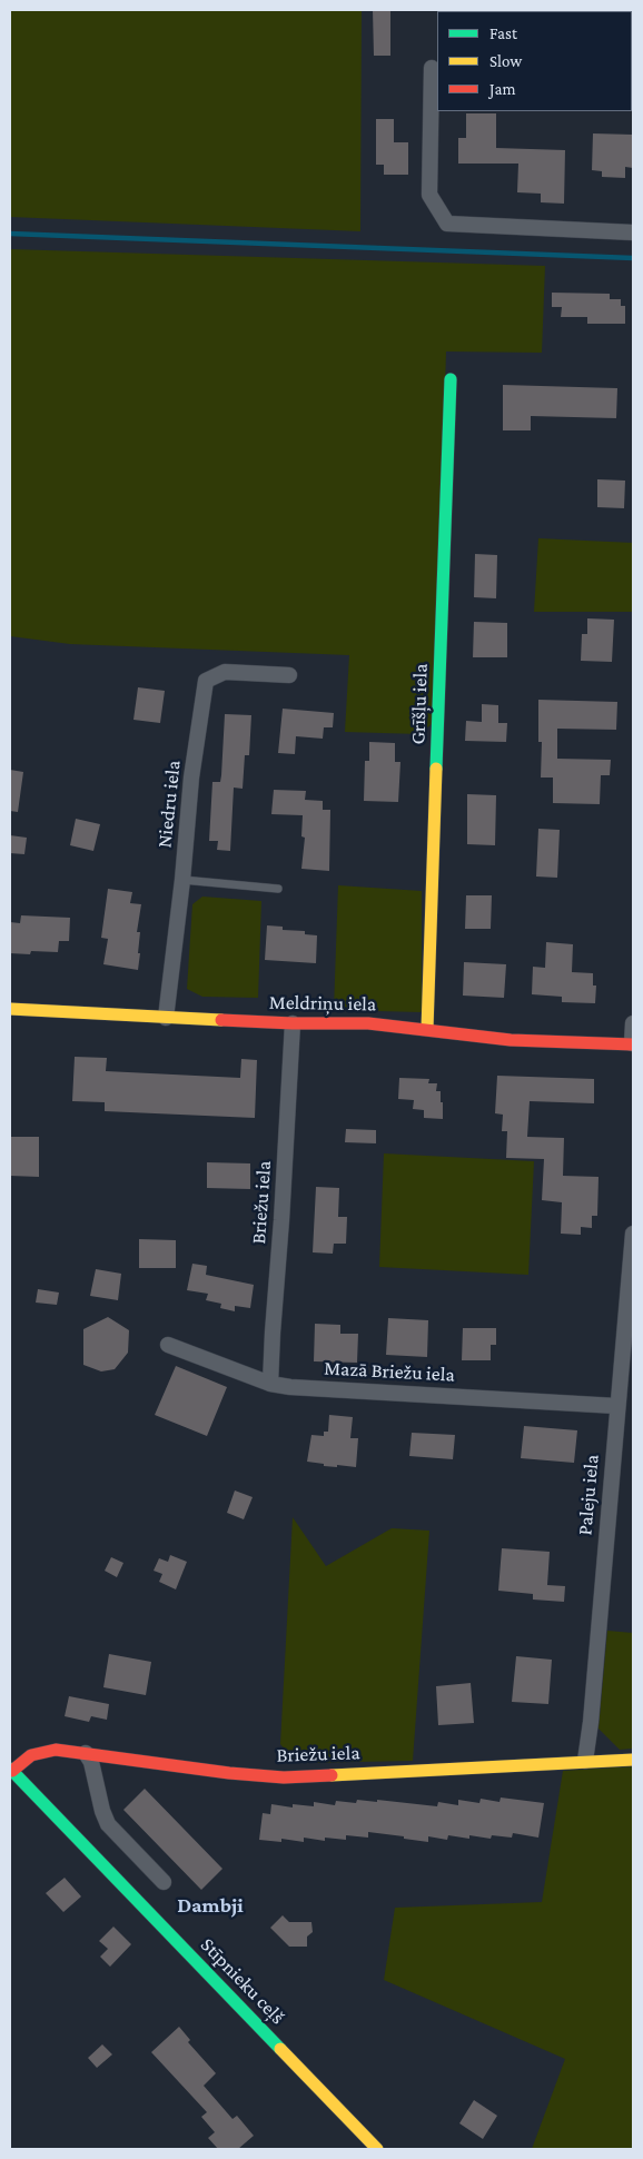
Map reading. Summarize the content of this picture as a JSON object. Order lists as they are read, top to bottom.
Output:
{
  "streets": {
    "street": [
      "Grīšļu iela",
      "Niedru iela",
      "Meldriņu iela",
      "Briežu iela",
      "Mazā Briežu iela",
      "Paleju iela",
      "Stīpnieku ceļš"
    ]
  },
  "crossings": [
    ["Grīšļu iela", "Meldriņu iela"],
    ["Niedru iela", "Meldriņu iela"],
    ["Meldriņu iela", "Briežu iela"],
    ["Briežu iela", "Mazā Briežu iela"],
    ["Briežu iela", "Paleju iela"],
    ["Briežu iela", "Stīpnieku ceļš"],
    ["Mazā Briežu iela", "Paleju iela"]
  ],
  "districts": ["Dambji"],
  "legend": ["Fast", "Slow", "Jam"]
}
